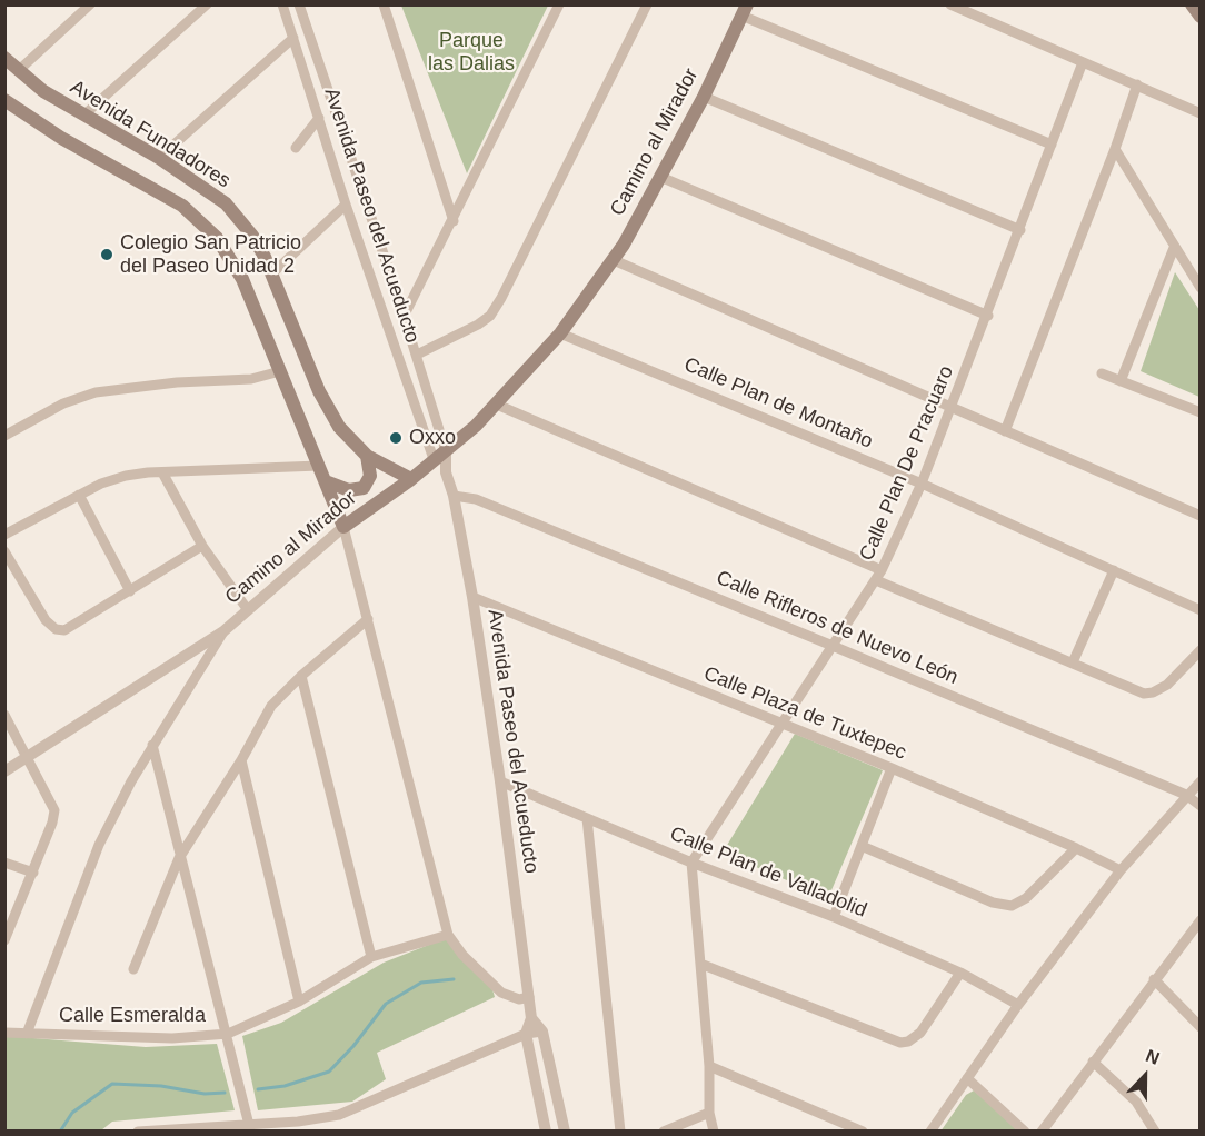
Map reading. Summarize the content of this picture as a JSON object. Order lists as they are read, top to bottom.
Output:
{
  "streets": {
    "main road": ["Avenida Fundadores", "Camino al Mirador"],
    "street": [
      "Avenida Paseo del Acueducto",
      "Calle Plan de Montaño",
      "Calle Plan De Pracuaro",
      "Calle Rifleros de Nuevo León",
      "Calle Plaza de Tuxtepec",
      "Calle Plan de Valladolid",
      "Calle Esmeralda"
    ]
  },
  "crossings": [
    ["Avenida Fundadores", "Camino al Mirador"],
    ["Camino al Mirador", "Avenida Paseo del Acueducto"],
    ["Camino al Mirador", "Calle Plan de Montaño"],
    ["Avenida Paseo del Acueducto", "Calle Rifleros de Nuevo León"],
    ["Avenida Paseo del Acueducto", "Calle Plaza de Tuxtepec"],
    ["Avenida Paseo del Acueducto", "Calle Plan de Valladolid"],
    ["Calle Plan de Montaño", "Calle Plan De Pracuaro"],
    ["Calle Plan De Pracuaro", "Calle Rifleros de Nuevo León"],
    ["Calle Plan De Pracuaro", "Calle Plaza de Tuxtepec"],
    ["Calle Plan De Pracuaro", "Calle Plan de Valladolid"]
  ],
  "parks": ["Parque las Dalias"],
  "places": ["Colegio San Patricio del Paseo Unidad 2", "Oxxo"],
  "north": "top"
}
